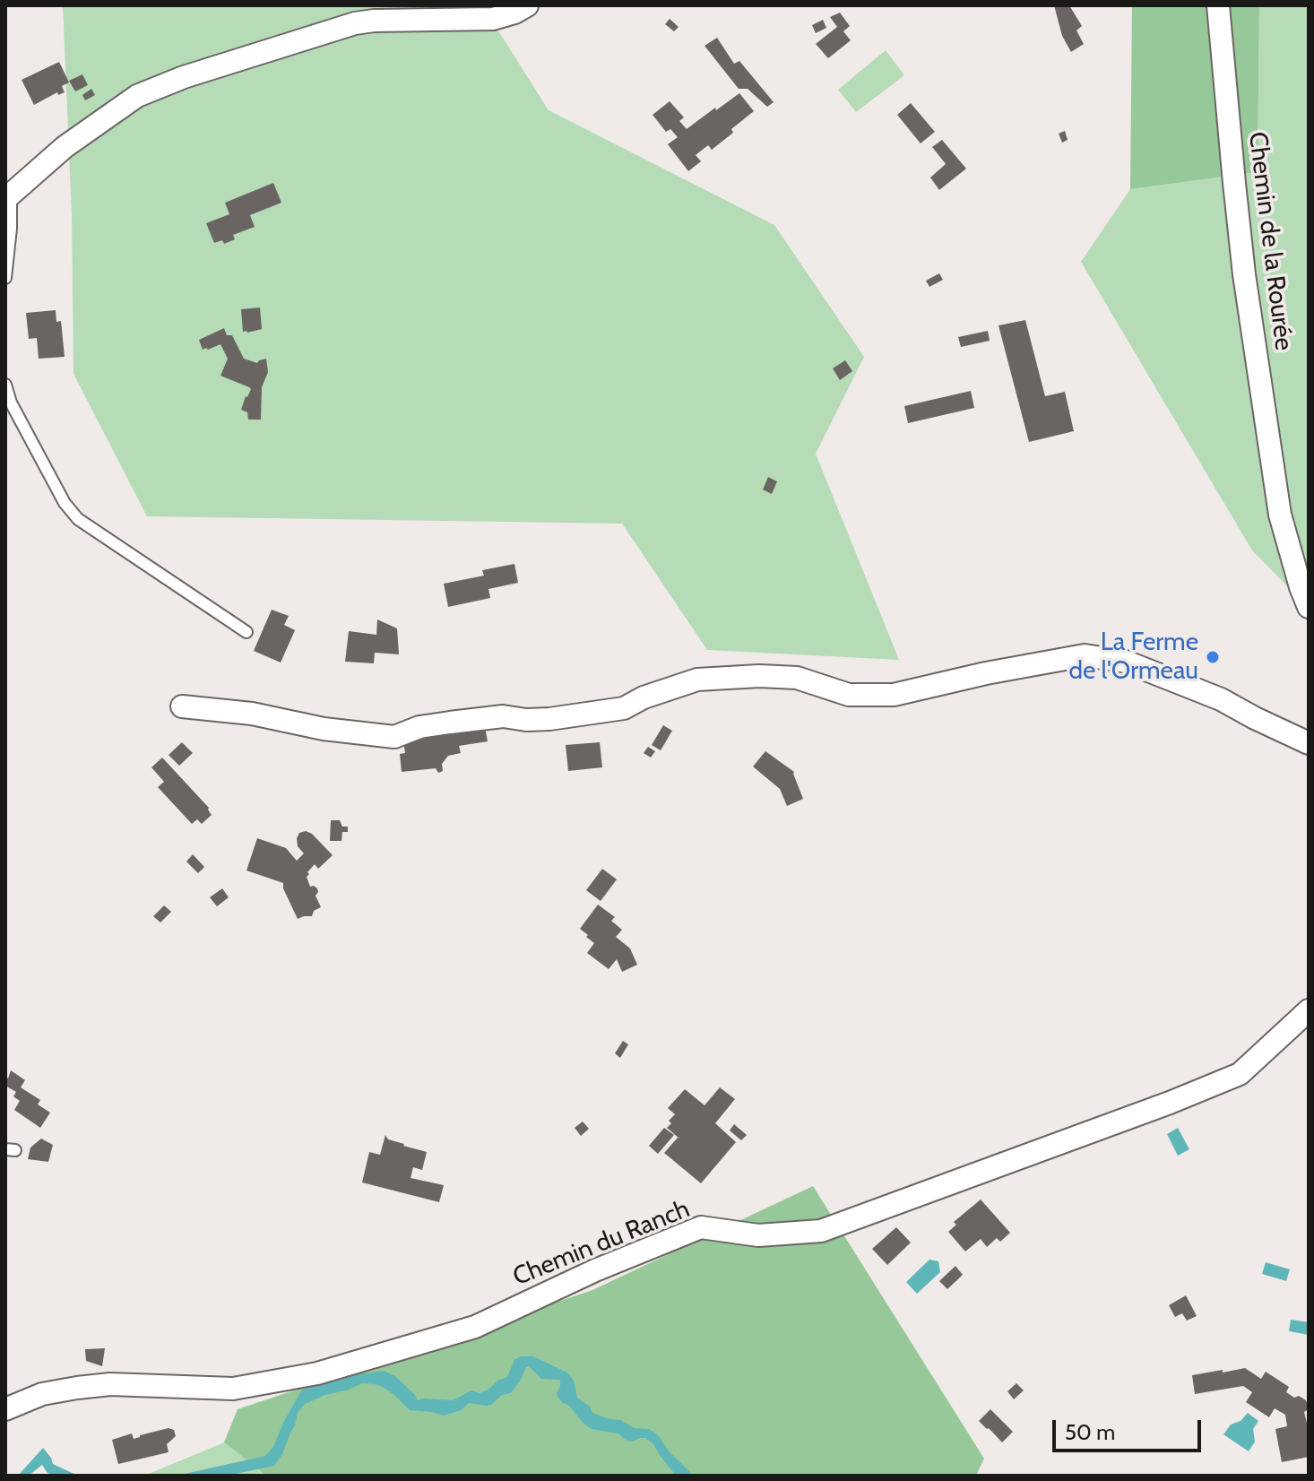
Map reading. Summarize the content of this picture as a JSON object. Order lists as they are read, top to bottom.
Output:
{
  "streets": {
    "street": ["Chemin de la Rourée", "Chemin du Ranch"]
  },
  "places": ["La Ferme de l'Ormeau"],
  "scale_bar": "50 m"
}
